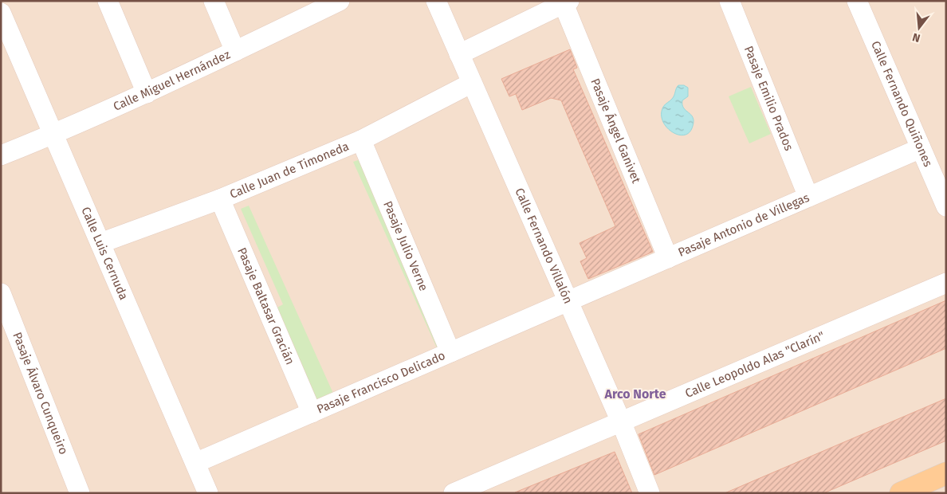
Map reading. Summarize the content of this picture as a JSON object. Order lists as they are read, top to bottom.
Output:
{
  "streets": {
    "street": [
      "Calle Miguel Hernández",
      "Pasaje Emilio Prados",
      "Calle Fernando Quiñones",
      "Pasaje Ángel Ganivet",
      "Calle Juan de Timoneda",
      "Pasaje Antonio de Villegas",
      "Pasaje Julio Verne",
      "Calle Fernando Villalón",
      "Calle Luis Cernuda",
      "Pasaje Baltasar Gracián",
      "Calle Leopoldo Alas \"Clarín\"",
      "Pasaje Francisco Delicado",
      "Pasaje Álvaro Cunqueiro"
    ]
  },
  "crossings": [
    ["Calle Miguel Hernández", "Calle Luis Cernuda"],
    ["Pasaje Emilio Prados", "Pasaje Antonio de Villegas"],
    ["Calle Fernando Quiñones", "Pasaje Antonio de Villegas"],
    ["Pasaje Ángel Ganivet", "Pasaje Antonio de Villegas"],
    ["Calle Juan de Timoneda", "Pasaje Julio Verne"],
    ["Calle Juan de Timoneda", "Calle Fernando Villalón"],
    ["Calle Juan de Timoneda", "Calle Luis Cernuda"],
    ["Calle Juan de Timoneda", "Pasaje Baltasar Gracián"],
    ["Pasaje Antonio de Villegas", "Calle Fernando Villalón"],
    ["Pasaje Antonio de Villegas", "Pasaje Francisco Delicado"],
    ["Pasaje Julio Verne", "Pasaje Francisco Delicado"],
    ["Calle Fernando Villalón", "Calle Leopoldo Alas \"Clarín\""],
    ["Calle Fernando Villalón", "Pasaje Francisco Delicado"],
    ["Calle Luis Cernuda", "Pasaje Francisco Delicado"],
    ["Pasaje Baltasar Gracián", "Pasaje Francisco Delicado"]
  ],
  "districts": ["Arco Norte"],
  "north": "bottom"
}
